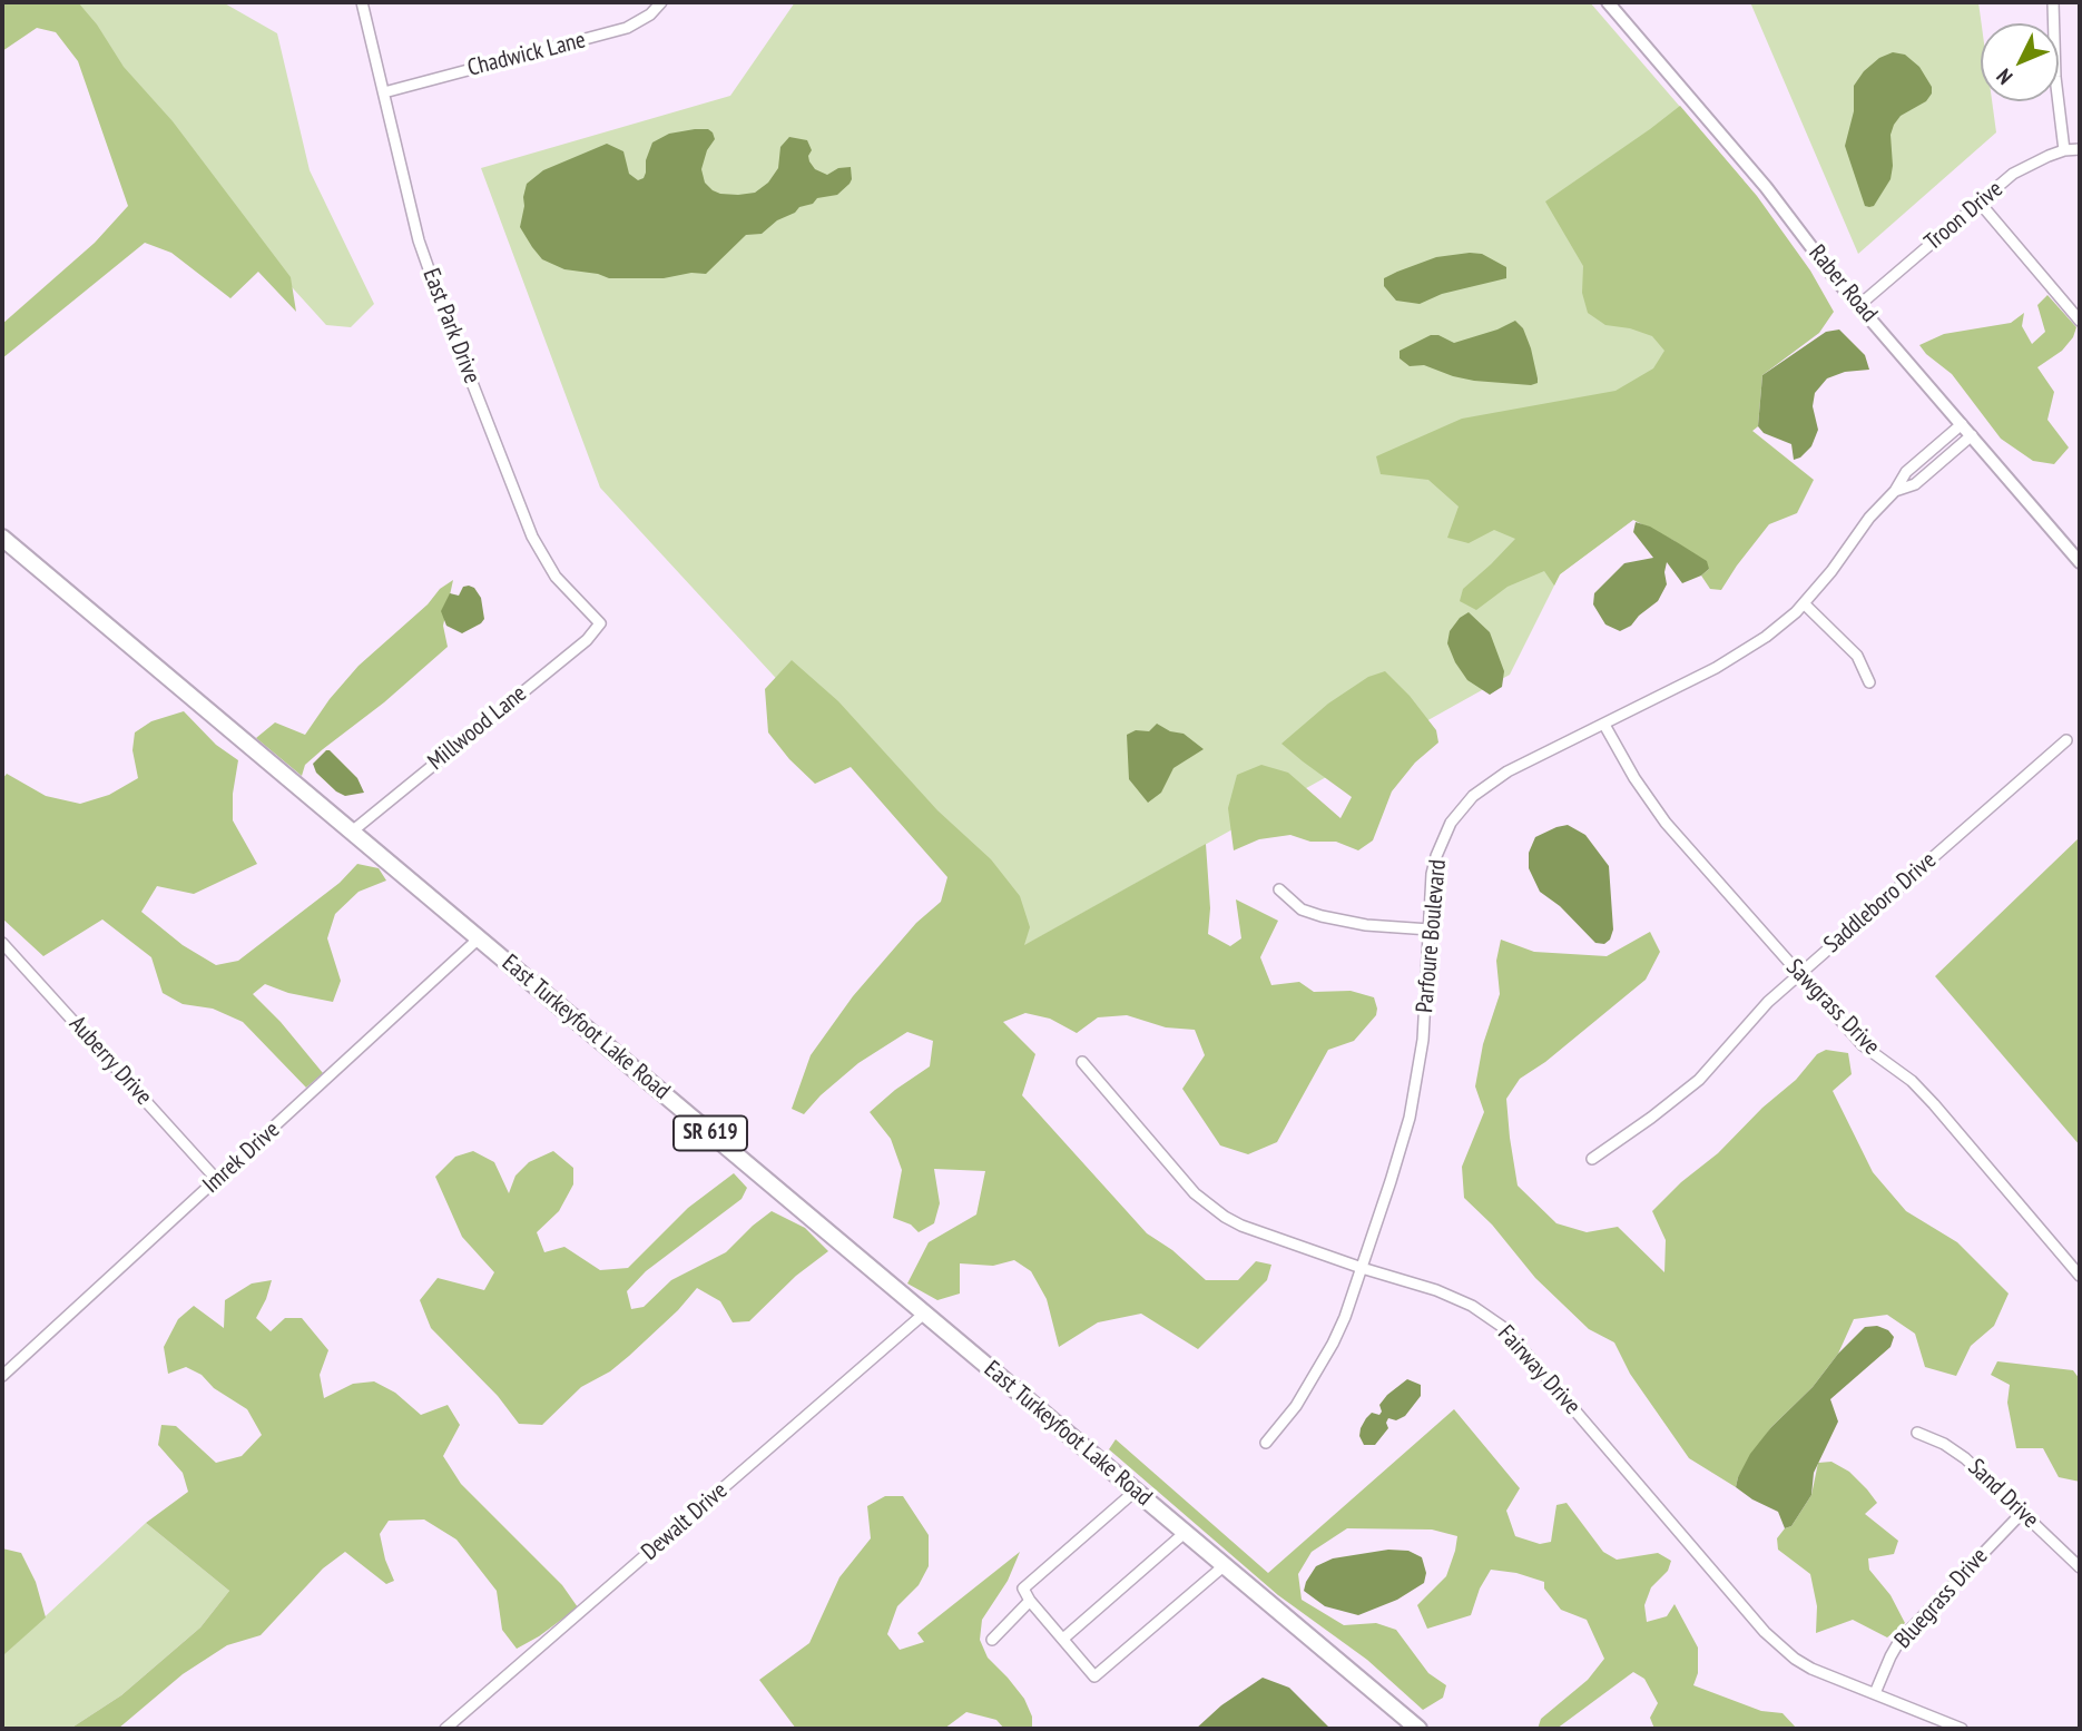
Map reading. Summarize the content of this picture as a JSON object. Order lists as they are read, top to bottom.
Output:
{
  "streets": {
    "main road": ["East Turkeyfoot Lake Road", "SR 619"],
    "street": [
      "Chadwick Lane",
      "Troon Drive",
      "Raber Road",
      "East Park Drive",
      "Millwood Lane",
      "Saddleboro Drive",
      "Parfoure Boulevard",
      "Sawgrass Drive",
      "Auberry Drive",
      "Imrek Drive",
      "Fairway Drive",
      "Sand Drive",
      "Dewalt Drive",
      "Bluegrass Drive"
    ]
  },
  "crossings": [
    ["Chadwick Lane", "East Park Drive"],
    ["Troon Drive", "Raber Road"],
    ["Raber Road", "Parfoure Boulevard"],
    ["East Park Drive", "Millwood Lane"],
    ["Millwood Lane", "East Turkeyfoot Lake Road"],
    ["Saddleboro Drive", "Sawgrass Drive"],
    ["Parfoure Boulevard", "Sawgrass Drive"],
    ["Parfoure Boulevard", "Fairway Drive"],
    ["East Turkeyfoot Lake Road", "Imrek Drive"],
    ["East Turkeyfoot Lake Road", "Dewalt Drive"],
    ["Auberry Drive", "Imrek Drive"],
    ["Fairway Drive", "Bluegrass Drive"],
    ["Sand Drive", "Bluegrass Drive"]
  ],
  "north": "bottom left"
}
